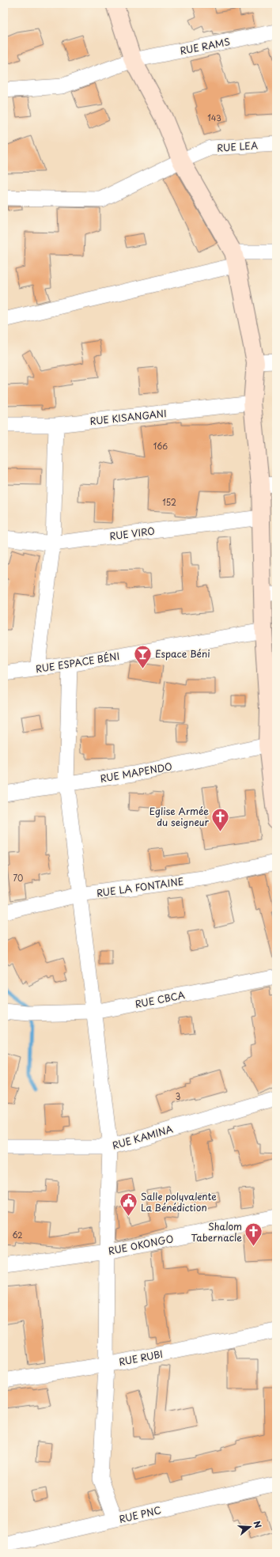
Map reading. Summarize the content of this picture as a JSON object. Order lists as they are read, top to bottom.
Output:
{
  "streets": {
    "street": [
      "RUE RAMS",
      "RUE LEA",
      "RUE KISANGANI",
      "RUE VIRO",
      "RUE ESPACE BÉNI",
      "RUE MAPENDO",
      "RUE LA FONTAINE",
      "RUE CBCA",
      "RUE KAMINA",
      "RUE OKONGO",
      "RUE RUBI",
      "RUE PNC"
    ]
  },
  "places": {
    "bar": ["Espace Béni"],
    "church": ["Eglise Armée du seigneur", "Shalom Tabernacle"],
    "public building": ["Salle polyvalente La Bénédiction"]
  },
  "house_numbers": [
    "143",
    "166",
    "152",
    "70",
    "3",
    "62"
  ],
  "north": "right"
}
